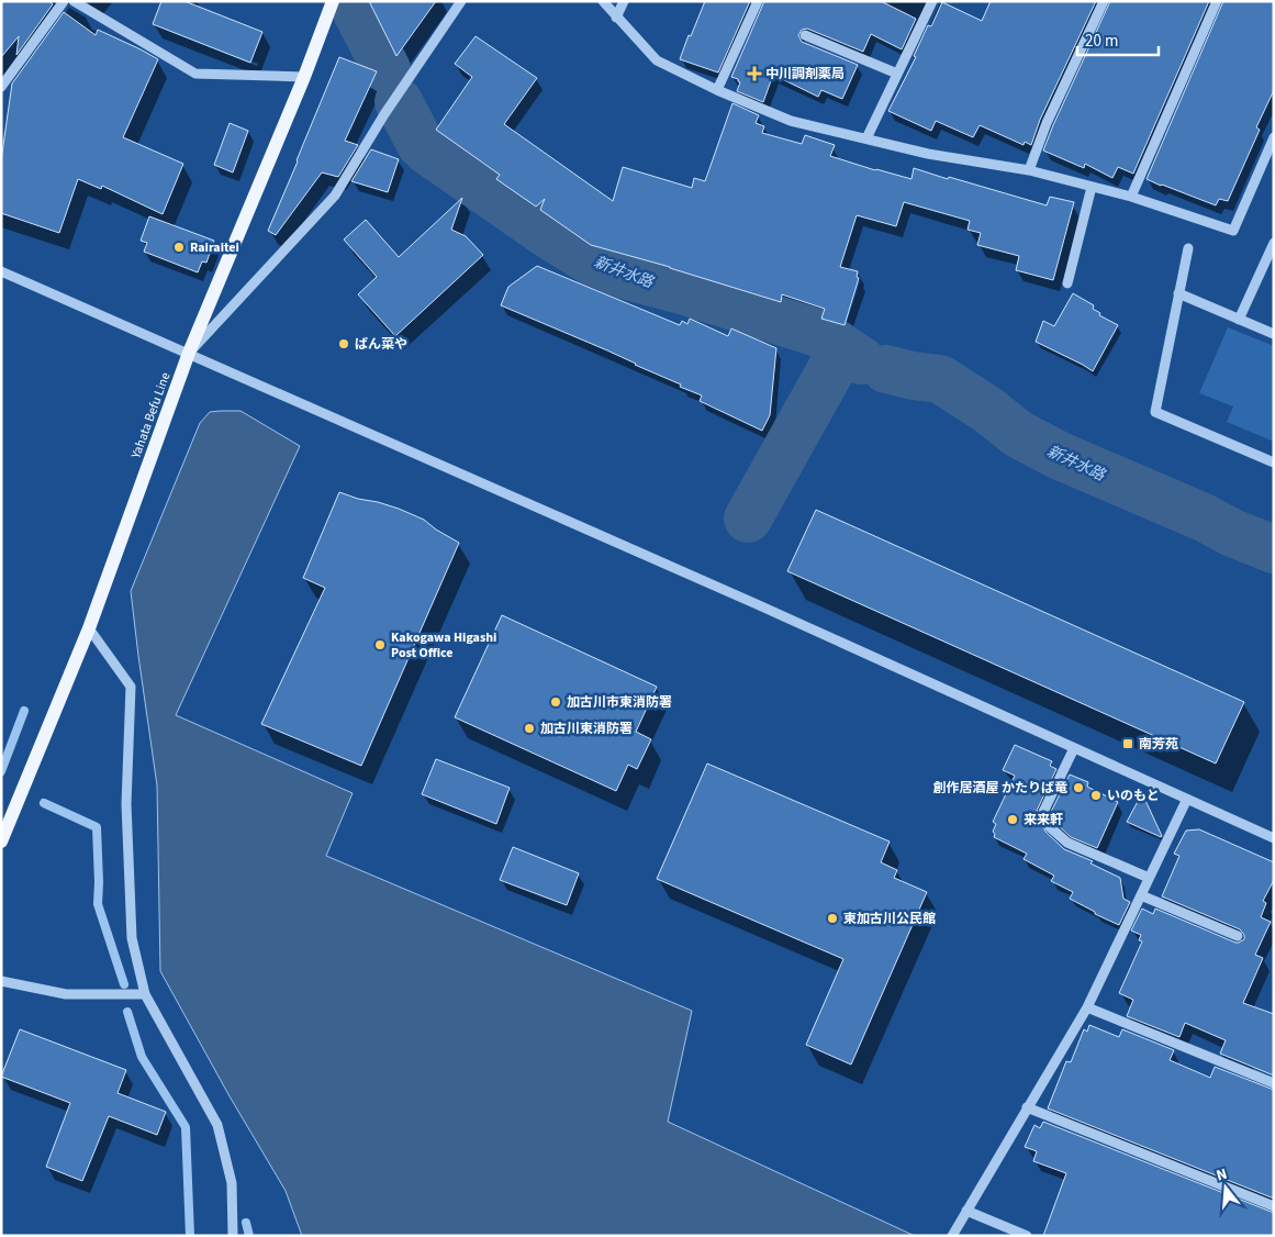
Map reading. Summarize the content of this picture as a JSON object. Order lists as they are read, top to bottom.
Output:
{
  "streets": {
    "main road": ["Yahata Befu Line"]
  },
  "water": ["新井水路"],
  "places": {
    "health": ["中川調剤薬局"],
    "other": [
      "Rairaitei",
      "ばん菜や",
      "Kakogawa Higashi Post Office",
      "加古川市東消防署",
      "加古川東消防署",
      "創作居酒屋 かたりば竜",
      "いのもと",
      "来来軒",
      "東加古川公民館"
    ],
    "transit": ["南芳苑"]
  },
  "scale_bar": "20 m",
  "north": "top"
}
